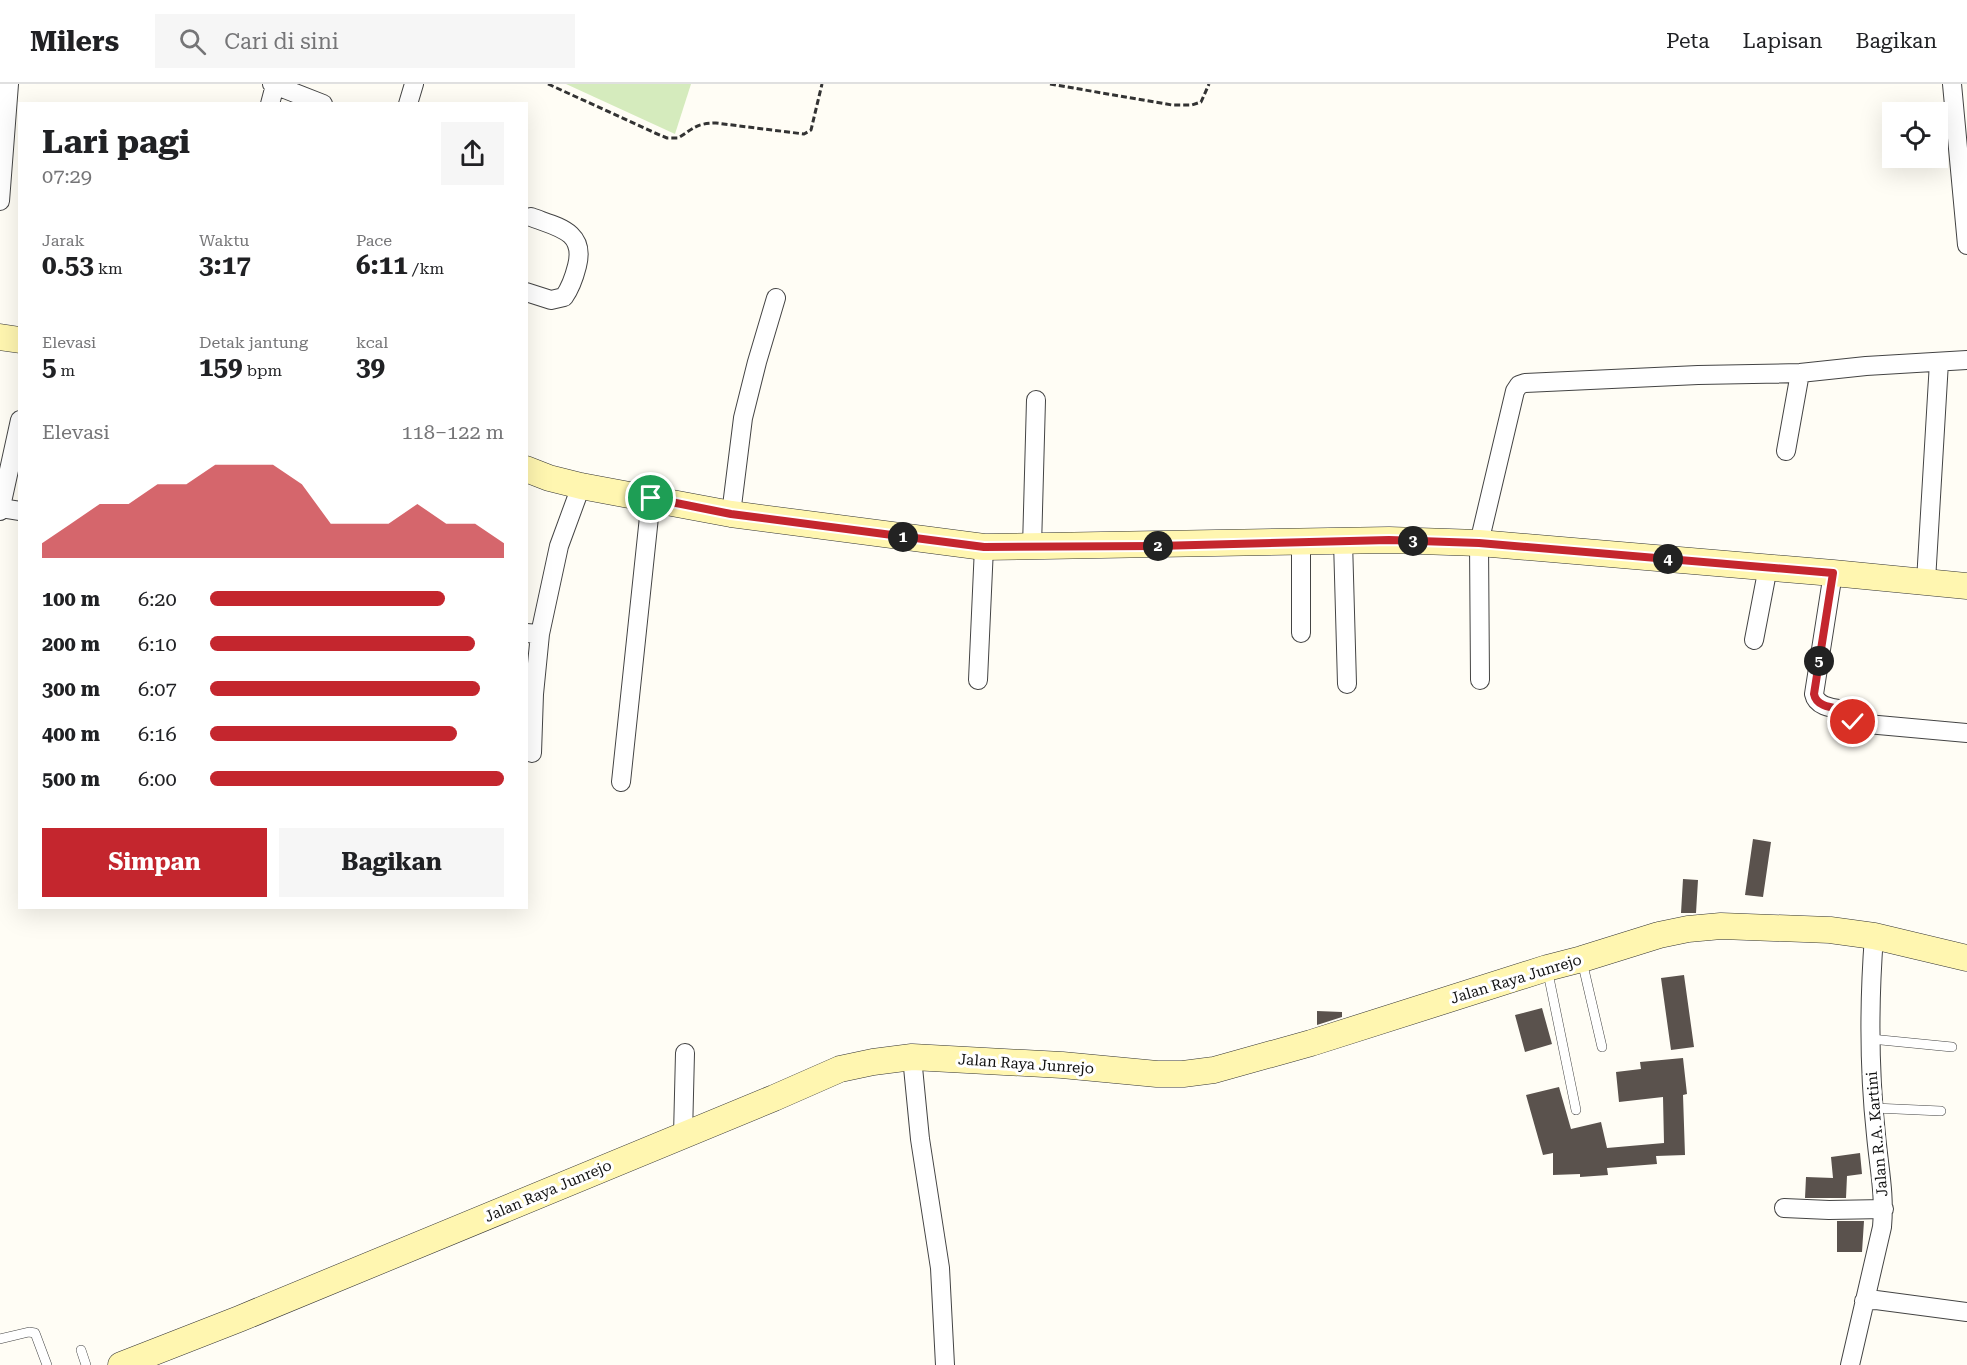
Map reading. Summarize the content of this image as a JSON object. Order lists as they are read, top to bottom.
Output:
{
  "streets": {
    "street": ["Jalan Raya Junrejo", "Jalan R.A. Kartini"]
  },
  "crossings": [
    ["Jalan Raya Junrejo", "Jalan R.A. Kartini"]
  ],
  "page": {
    "header": "Milers",
    "search": "Cari di sini",
    "nav": ["Peta", "Lapisan", "Bagikan"],
    "heading": ["Lari pagi", "07:29"],
    "stats": [
      ["Jarak", "0.53 km"],
      ["Waktu", "3:17"],
      ["Pace", "6:11 /km"],
      ["Elevasi", "5 m"],
      ["Detak jantung", "159 bpm"],
      ["kcal", "39"]
    ],
    "chart": ["Elevasi", "118–122 m"],
    "pins": [
      "1",
      "3",
      "2",
      "4",
      "5"
    ],
    "list": [
      {
        "name": "100 m",
        "note": "6:20"
      },
      {
        "name": "200 m",
        "note": "6:10"
      },
      {
        "name": "300 m",
        "note": "6:07"
      },
      {
        "name": "400 m",
        "note": "6:16"
      },
      {
        "name": "500 m",
        "note": "6:00"
      }
    ],
    "buttons": ["Simpan", "Bagikan"]
  }
}
